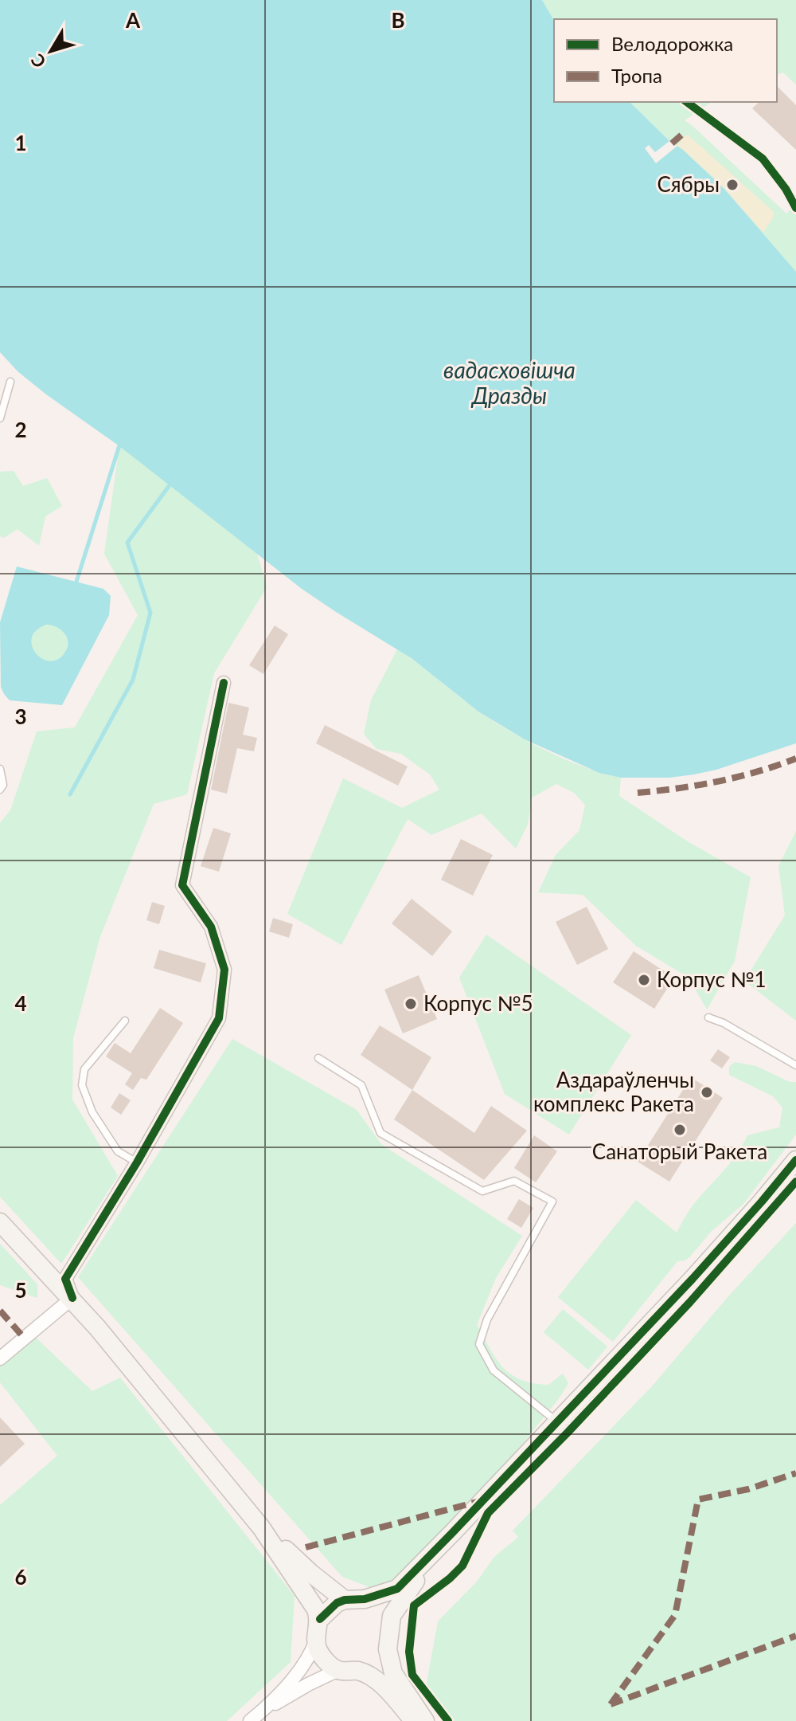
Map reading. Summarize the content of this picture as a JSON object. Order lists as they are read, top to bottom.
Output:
{
  "water": ["вадасховішча Дразды"],
  "places": [
    "Сябры",
    "Корпус №1",
    "Корпус №5",
    "Аздараўленчы комплекс Ракета",
    "Санаторый Ракета"
  ],
  "legend": ["Велодорожка", "Тропа"],
  "north": "bottom left",
  "grid": {
    "columns": ["A", "B"],
    "rows": [
      "1",
      "2",
      "3",
      "4",
      "5",
      "6"
    ]
  }
}
